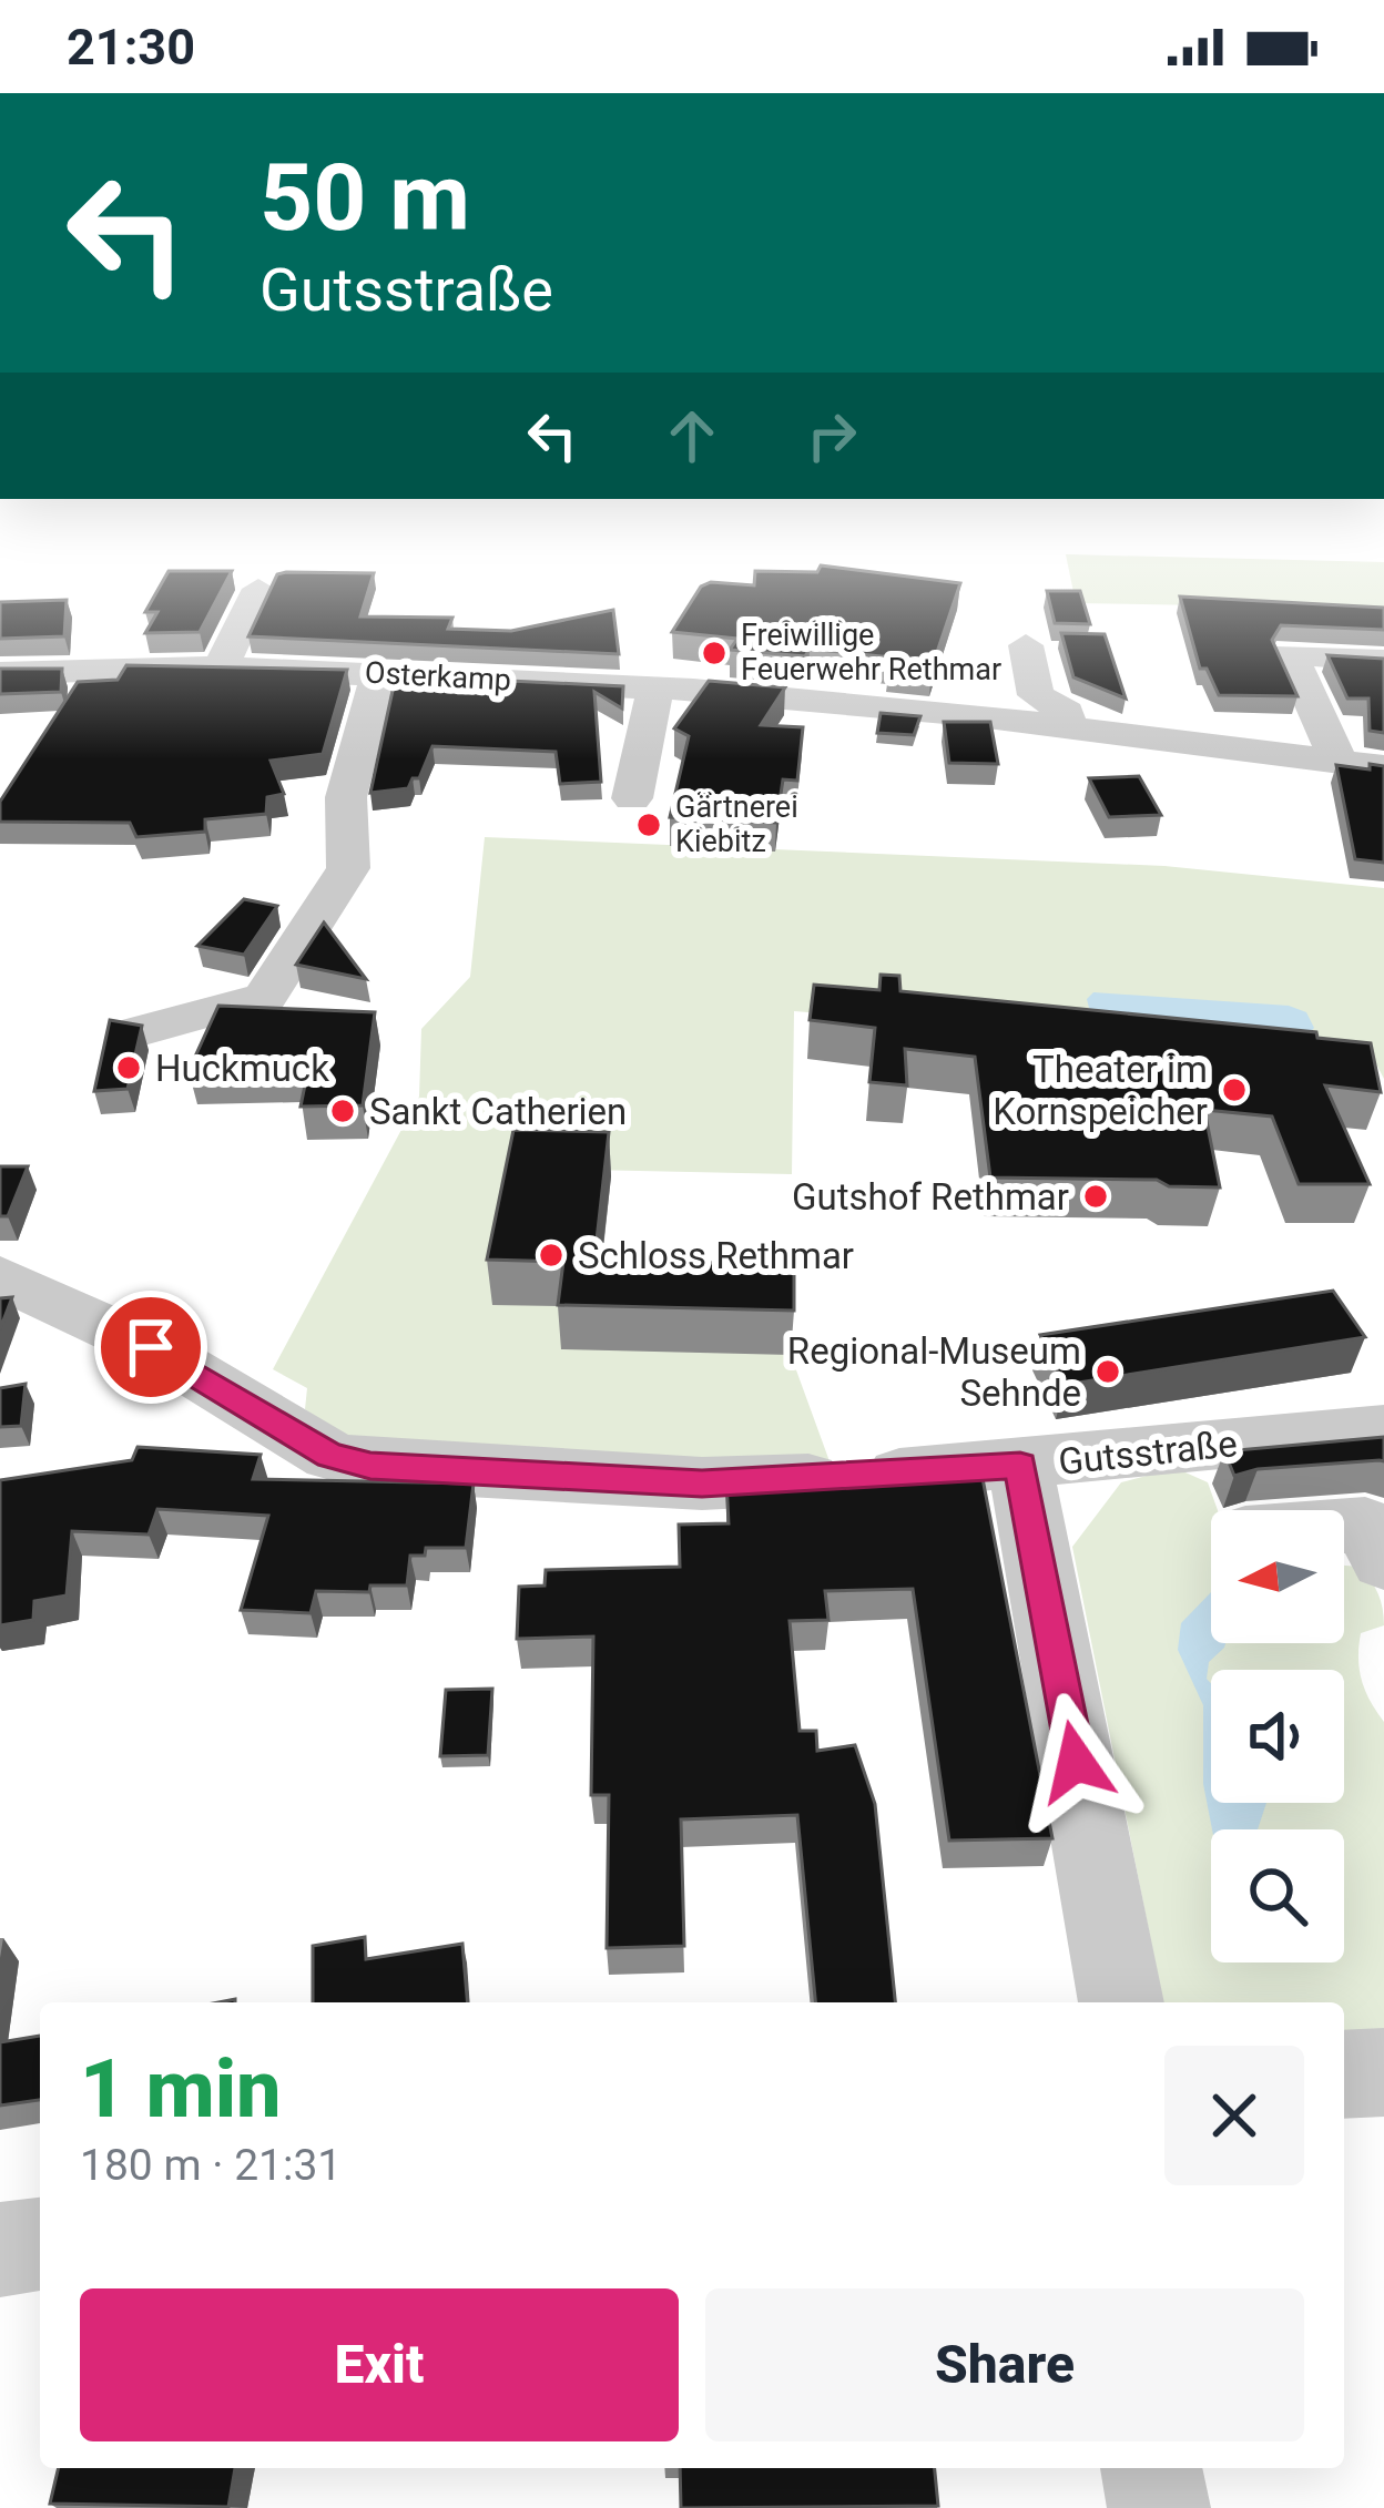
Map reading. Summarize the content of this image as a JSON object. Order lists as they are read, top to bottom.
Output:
{
  "streets": {
    "street": ["Osterkamp", "Gutsstraße"]
  },
  "places": [
    "Freiwillige Feuerwehr Rethmar",
    "Gärtnerei Kiebitz",
    "Huckmuck",
    "Theater im Kornspeicher",
    "Sankt Catherien",
    "Gutshof Rethmar",
    "Schloss Rethmar",
    "Regional-Museum Sehnde"
  ],
  "north": "left",
  "page": {
    "status": "21:30",
    "turn": ["50 m", "Gutsstraße"],
    "heading": ["1 min", "180 m · 21:31"],
    "buttons": ["Exit", "Share"]
  }
}
